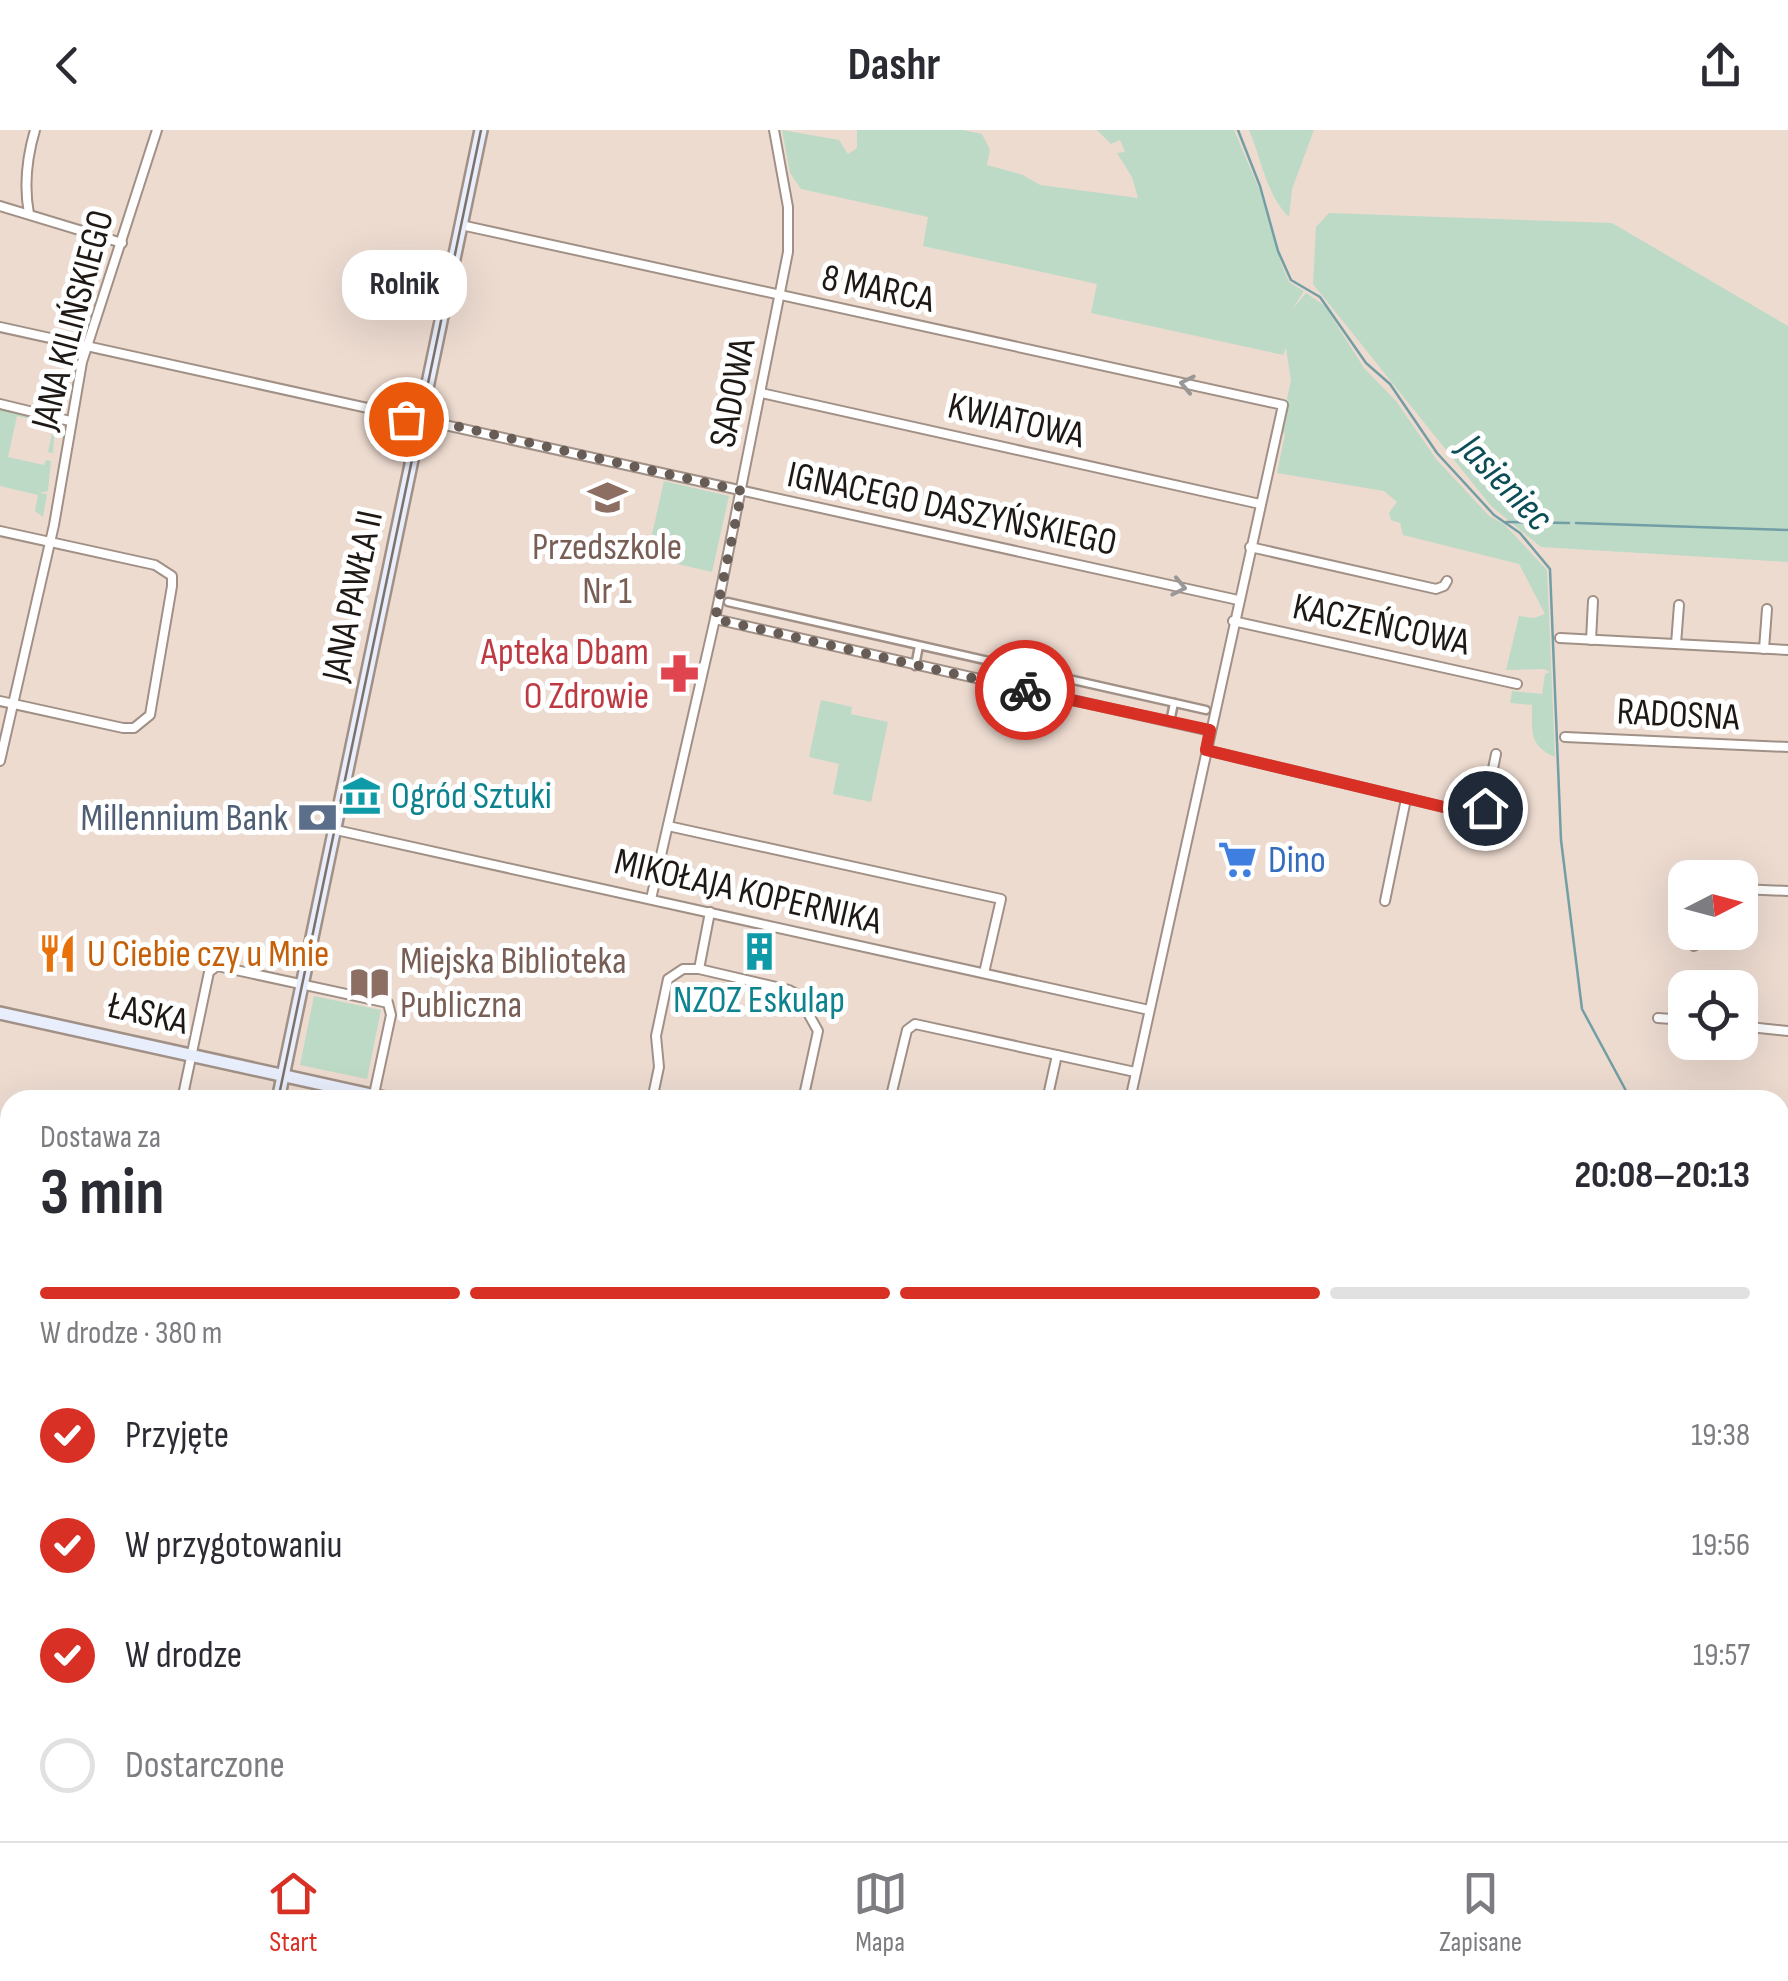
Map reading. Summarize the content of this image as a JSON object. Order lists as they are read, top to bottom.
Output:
{
  "streets": {
    "main road": ["JANA PAWŁA II", "ŁASKA"],
    "street": [
      "8 MARCA",
      "JANA KILIŃSKIEGO",
      "SADOWA",
      "KWIATOWA",
      "IGNACEGO DASZYŃSKIEGO",
      "KACZEŃCOWA",
      "RADOSNA",
      "MIKOŁAJA KOPERNIKA"
    ]
  },
  "crossings": [
    ["8 MARCA", "SADOWA"],
    ["8 MARCA", "KWIATOWA"],
    ["8 MARCA", "JANA PAWŁA II"],
    ["JANA KILIŃSKIEGO", "IGNACEGO DASZYŃSKIEGO"],
    ["SADOWA", "KWIATOWA"],
    ["SADOWA", "IGNACEGO DASZYŃSKIEGO"],
    ["SADOWA", "MIKOŁAJA KOPERNIKA"],
    ["IGNACEGO DASZYŃSKIEGO", "JANA PAWŁA II"],
    ["JANA PAWŁA II", "MIKOŁAJA KOPERNIKA"],
    ["JANA PAWŁA II", "ŁASKA"]
  ],
  "one_way": ["8 MARCA", "IGNACEGO DASZYŃSKIEGO"],
  "water": ["Jasieniec"],
  "places": {
    "other": ["Rolnik"],
    "school or university": ["Przedszkole Nr 1"],
    "pharmacy": ["Apteka Dbam O Zdrowie"],
    "museum": ["Ogród Sztuki"],
    "bank": ["Millennium Bank"],
    "supermarket": ["Dino"],
    "building": ["NZOZ Eskulap"],
    "restaurant": ["U Ciebie czy u Mnie"],
    "library": ["Miejska Biblioteka Publiczna"]
  },
  "north": "right",
  "page": {
    "header": "Dashr",
    "bubble": "Rolnik",
    "heading": ["3 min", "Dostawa za", "20:08–20:13"],
    "bar": "W drodze · 380 m",
    "list": [
      ["Przyjęte", "19:38"],
      ["W przygotowaniu", "19:56"],
      ["W drodze", "19:57"],
      "Dostarczone"
    ],
    "tabs": ["Start", "Mapa", "Zapisane"]
  }
}
